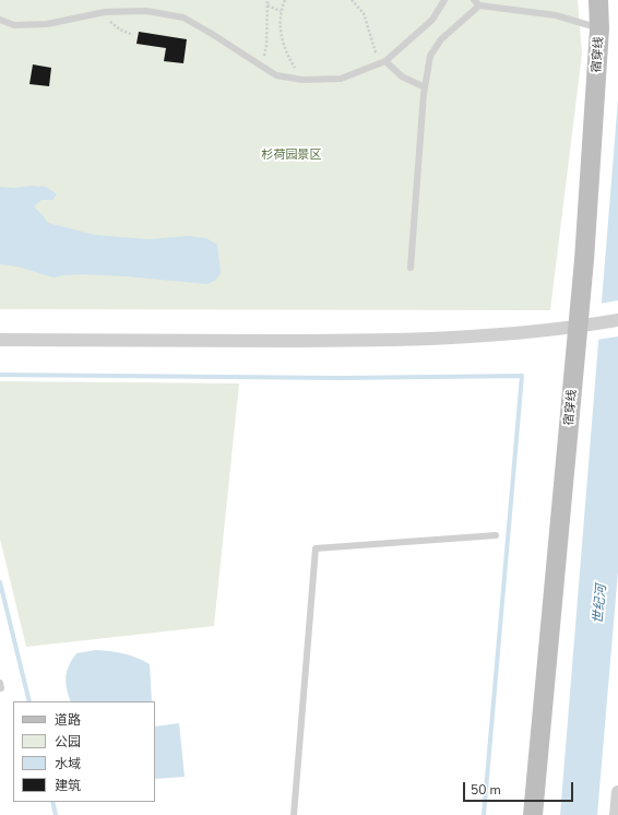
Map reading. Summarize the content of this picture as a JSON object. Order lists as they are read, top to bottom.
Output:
{
  "streets": {
    "main road": ["宿穿线"]
  },
  "water": ["世纪河"],
  "parks": ["杉荷园景区"],
  "legend": [
    "道路",
    "公园",
    "水域",
    "建筑"
  ],
  "scale_bar": "50 m"
}
